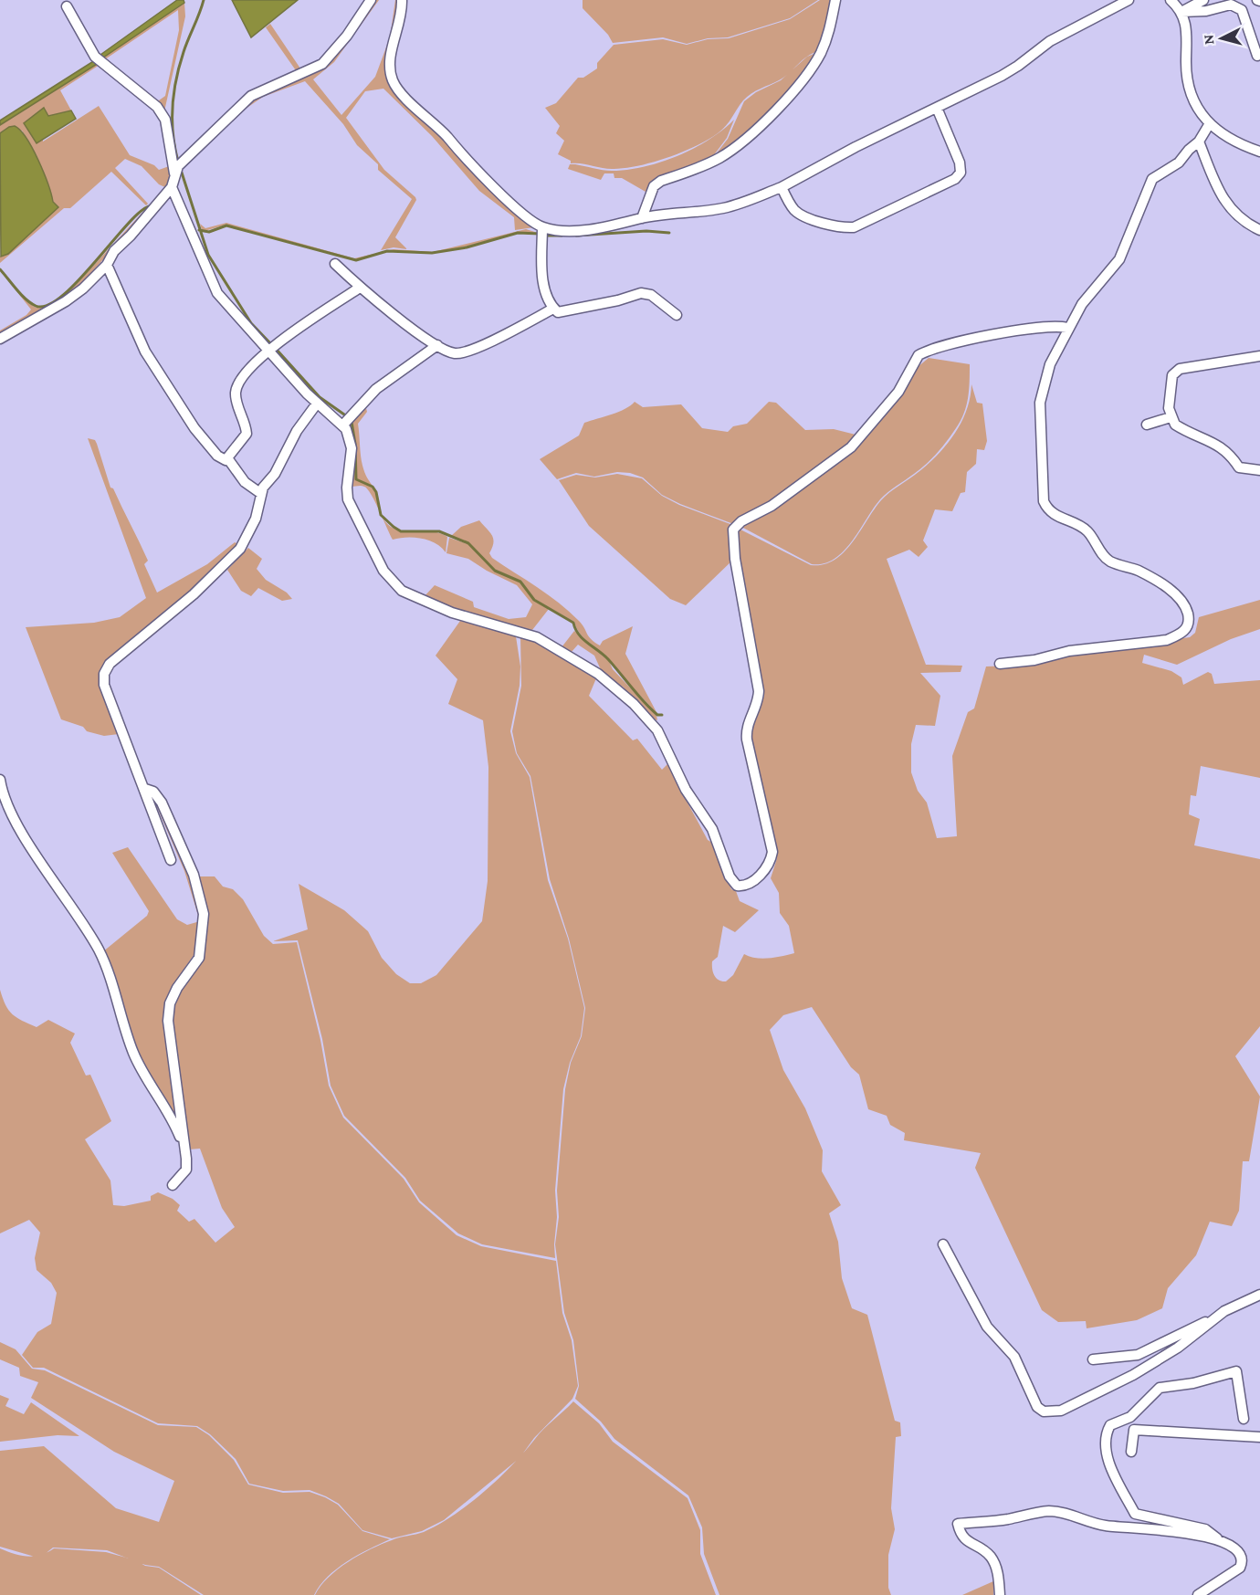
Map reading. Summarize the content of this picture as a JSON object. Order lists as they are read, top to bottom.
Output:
{
  "north": "left"
}
